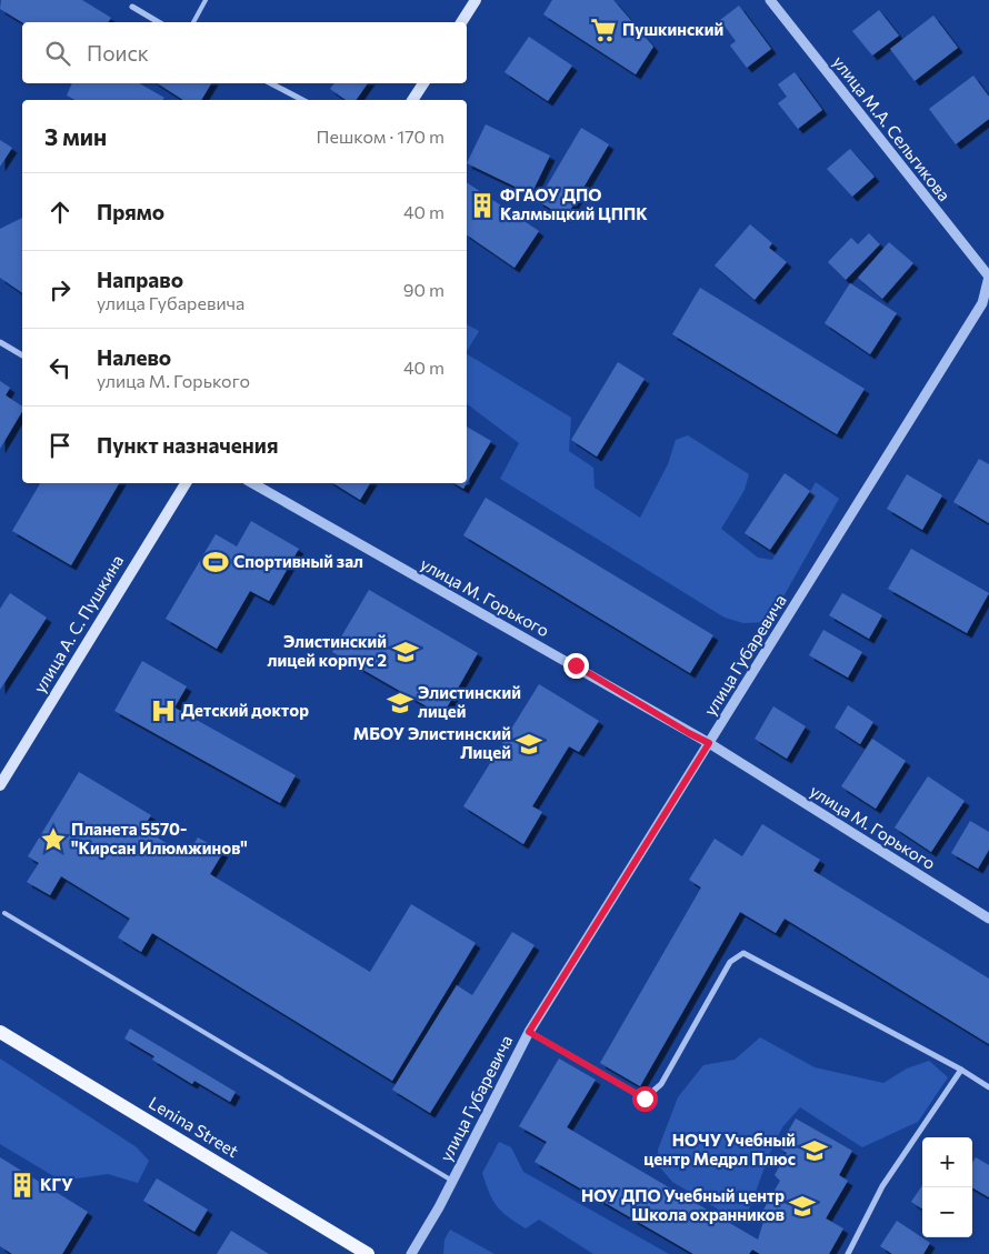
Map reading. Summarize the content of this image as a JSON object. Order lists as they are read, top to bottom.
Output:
{
  "streets": {
    "main road": ["улица А. С. Пушкина", "Lenina Street"],
    "street": ["улица М.А. Сельгикова", "улица М. Горького", "улица Губаревича"]
  },
  "crossings": [
    ["улица М.А. Сельгикова", "улица Губаревича"],
    ["улица М. Горького", "улица Губаревича"]
  ],
  "places": {
    "supermarket": ["Пушкинский"],
    "building": ["ФГАОУ ДПО Калмыцкий ЦППК", "КГУ"],
    "sports": ["Спортивный зал"],
    "school or university": [
      "Элистинский лицей корпус 2",
      "Элистинский лицей",
      "МБОУ Элистинский Лицей",
      "НОЧУ Учебный центр Медрл Плюс",
      "НОУ ДПО Учебный центр Школа охранников"
    ],
    "hospital": ["Детский доктор"],
    "place": ["Планета 5570- \"Кирсан Илюмжинов\""]
  },
  "page": {
    "search": "Поиск",
    "heading": ["3 мин", "Пешком · 170 m"],
    "list": [
      ["Прямо", "40 m"],
      ["Направо", "улица Губаревича", "90 m"],
      ["Налево", "улица М. Горького", "40 m"],
      "Пункт назначения"
    ],
    "map_buttons": ["+", "−"]
  }
}
